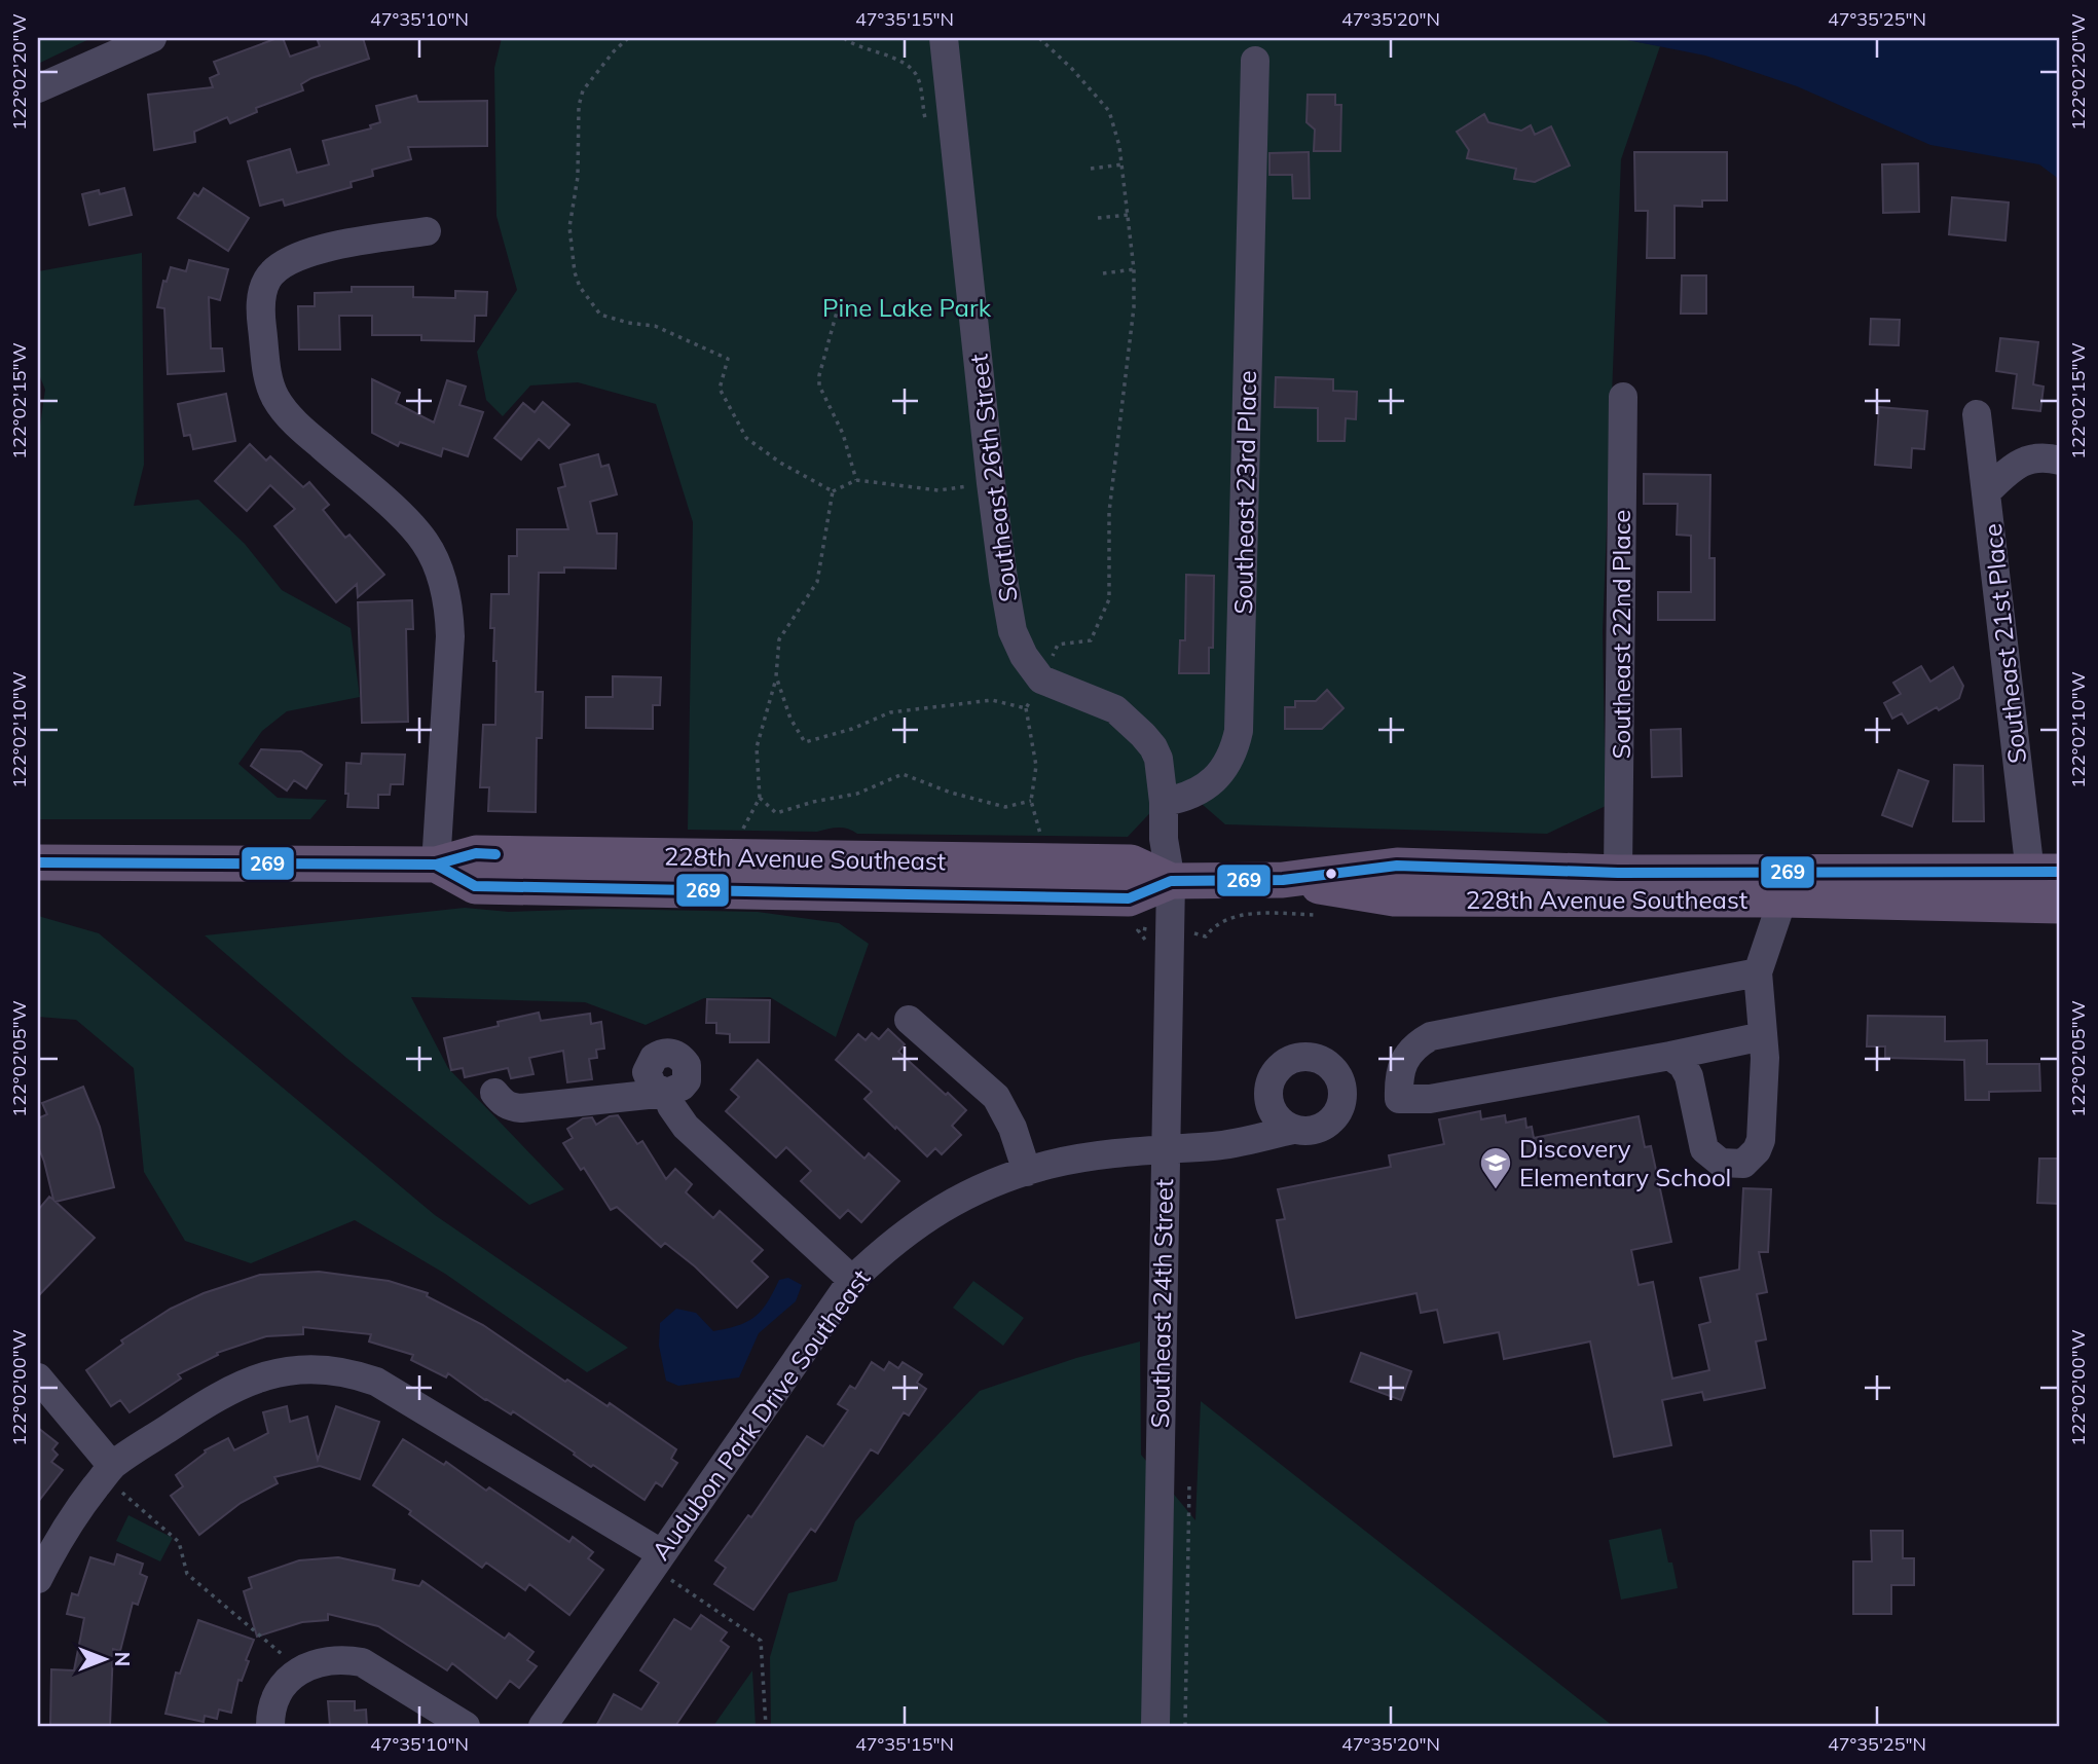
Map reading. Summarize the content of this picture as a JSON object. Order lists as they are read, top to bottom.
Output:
{
  "streets": {
    "main road": ["228th Avenue Southeast"],
    "street": [
      "Southeast 26th Street",
      "Southeast 23rd Place",
      "Southeast 22nd Place",
      "Southeast 21st Place",
      "Southeast 24th Street",
      "Audubon Park Drive Southeast"
    ]
  },
  "crossings": [
    ["Southeast 26th Street", "Southeast 23rd Place"],
    ["Southeast 22nd Place", "228th Avenue Southeast"],
    ["Southeast 21st Place", "228th Avenue Southeast"],
    ["228th Avenue Southeast", "Southeast 24th Street"],
    ["Southeast 24th Street", "Audubon Park Drive Southeast"]
  ],
  "parks": ["Pine Lake Park"],
  "places": {
    "school or university": ["Discovery Elementary School"]
  },
  "lines": ["transit line 269"],
  "north": "right",
  "coordinates": [
    "47°35'10\"N",
    "47°35'15\"N",
    "47°35'20\"N",
    "47°35'25\"N",
    "122°02'20\"W",
    "122°02'15\"W",
    "122°02'10\"W",
    "122°02'05\"W",
    "122°02'00\"W"
  ]
}
